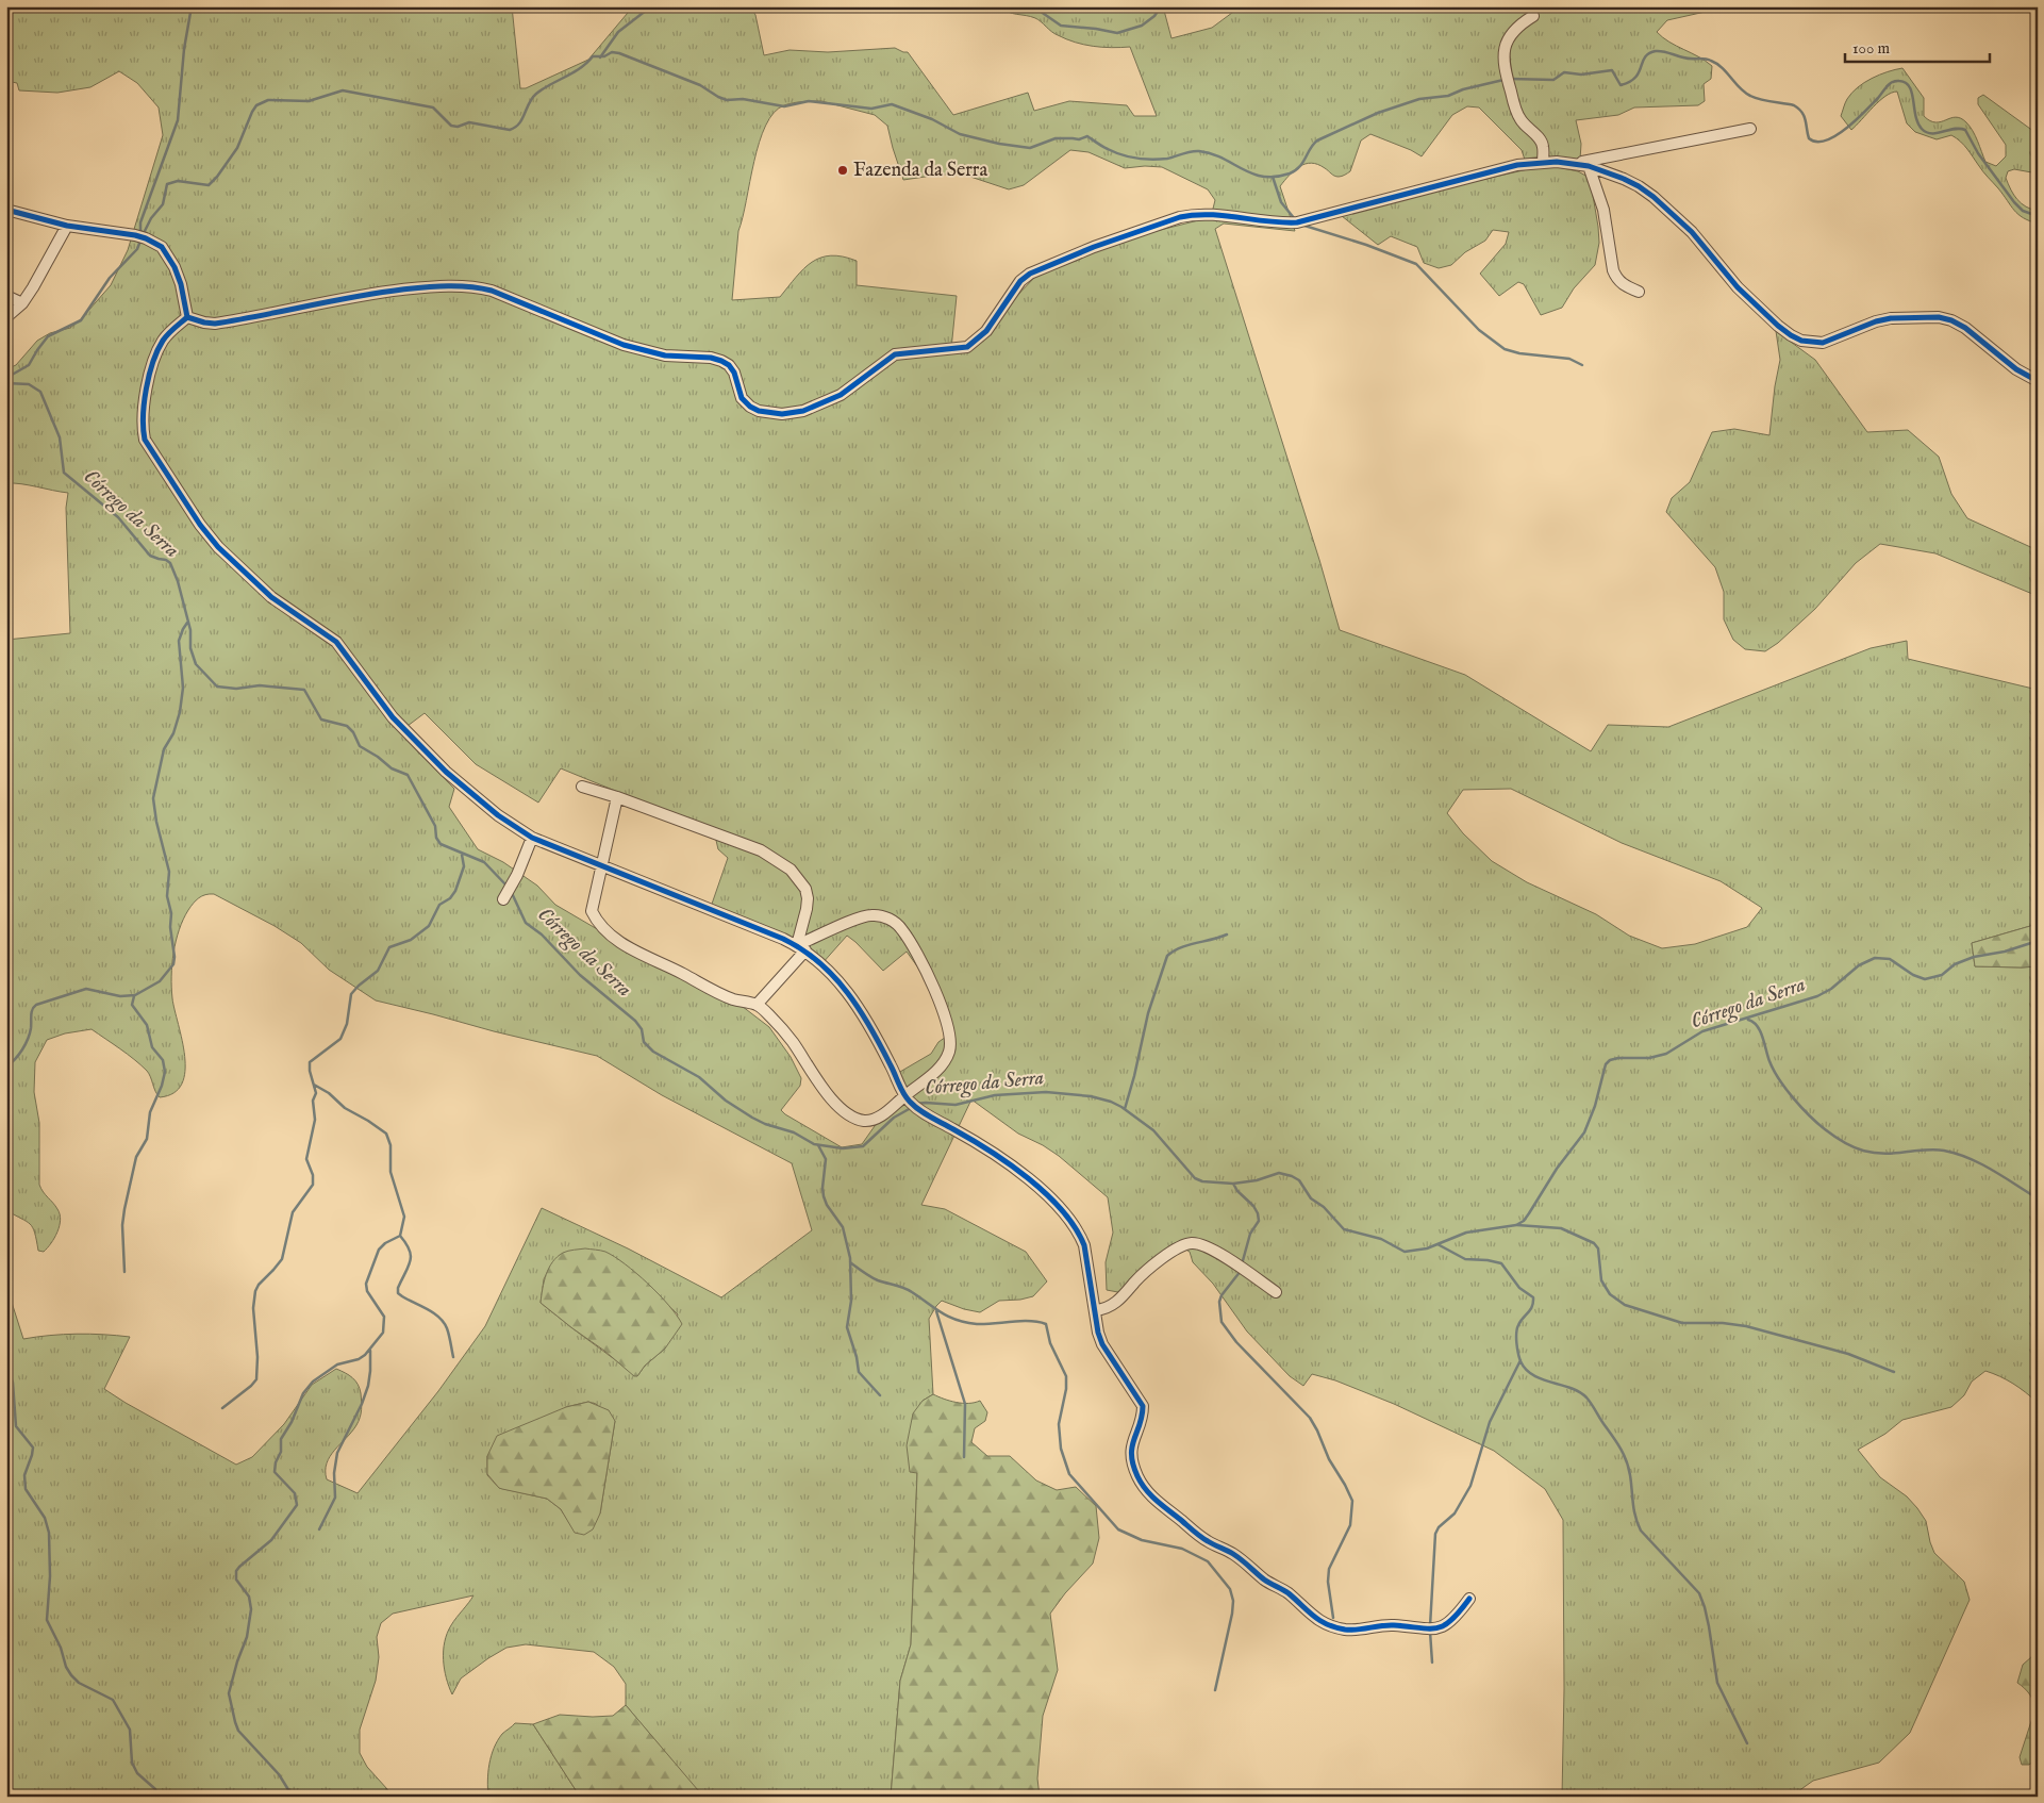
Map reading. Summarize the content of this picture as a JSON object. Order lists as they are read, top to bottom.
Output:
{
  "water": ["Córrego da Serra"],
  "places": ["Fazenda da Serra"],
  "scale_bar": "100 m"
}
